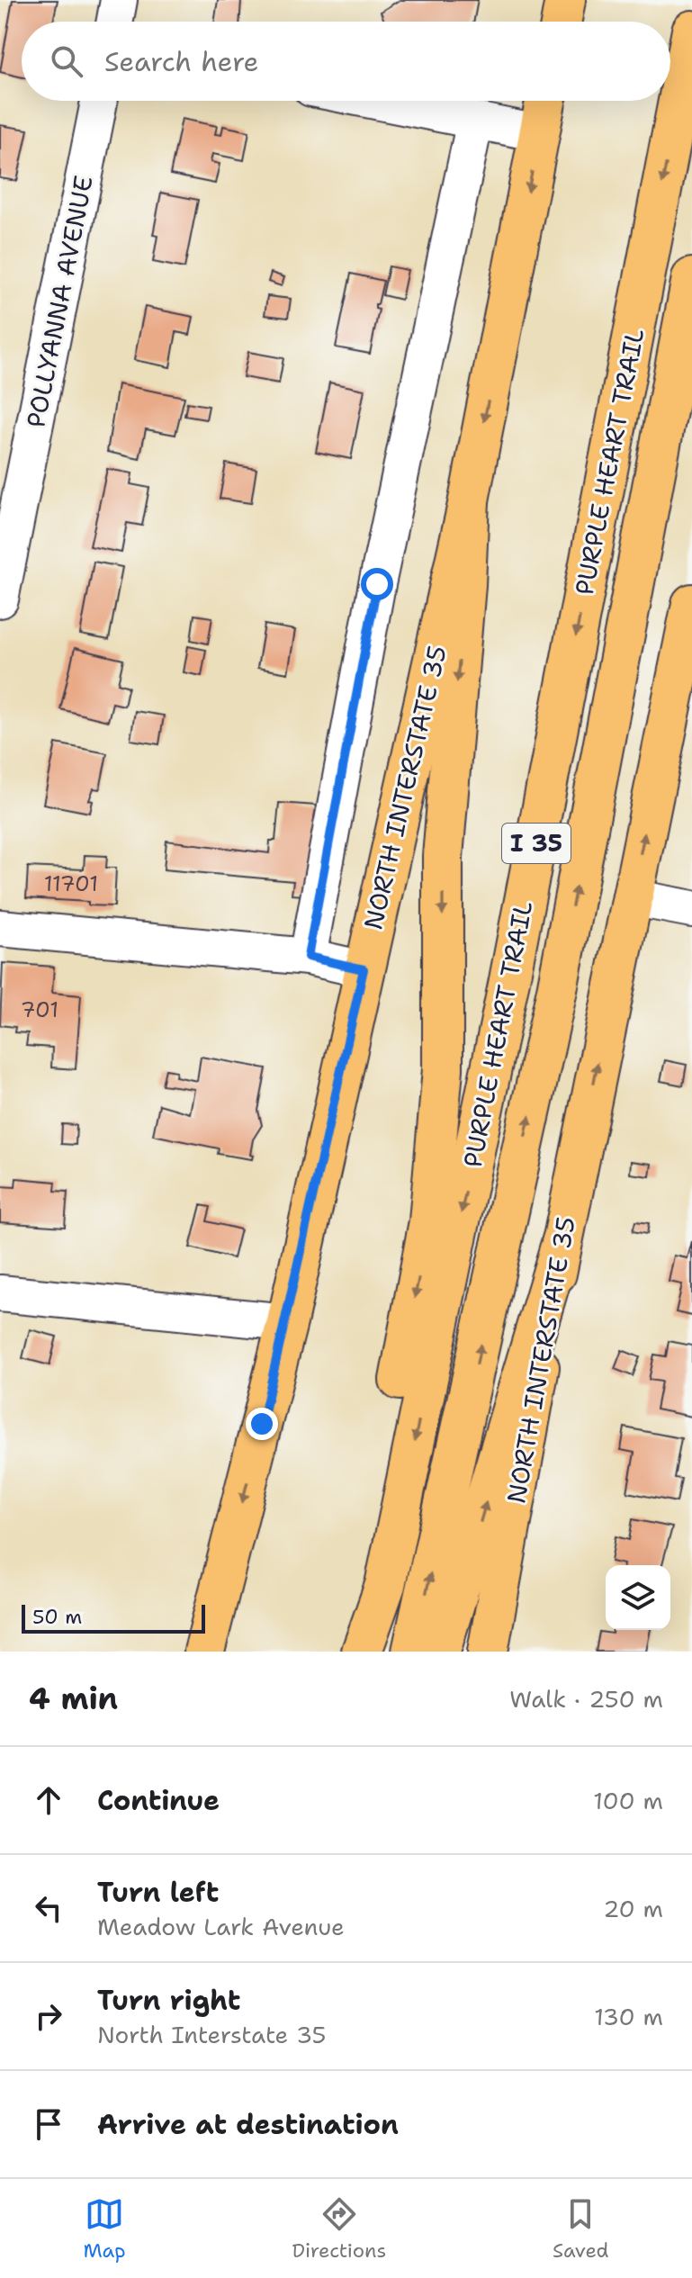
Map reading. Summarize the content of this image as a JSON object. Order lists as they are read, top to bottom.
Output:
{
  "streets": {
    "main road": ["PURPLE HEART TRAIL", "NORTH INTERSTATE 35", "I 35"],
    "street": ["POLLYANNA AVENUE"]
  },
  "house_numbers": ["11701", "701"],
  "scale_bar": "50 m",
  "page": {
    "search": "Search here",
    "scale": "50 m",
    "heading": ["4 min", "Walk · 250 m"],
    "list": [
      ["Continue", "100 m"],
      ["Turn left", "Meadow Lark Avenue", "20 m"],
      ["Turn right", "North Interstate 35", "130 m"],
      "Arrive at destination"
    ],
    "nav": ["Map", "Directions", "Saved"]
  }
}
